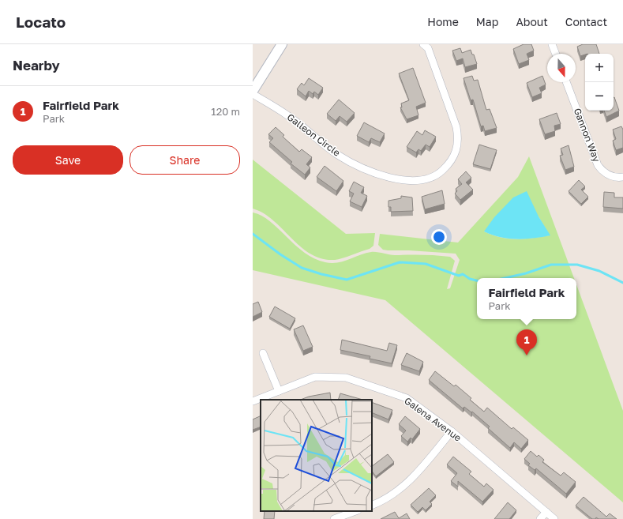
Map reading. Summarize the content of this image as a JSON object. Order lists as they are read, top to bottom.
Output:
{
  "streets": {
    "street": ["Galleon Circle", "Gannon Way", "Galena Avenue"]
  },
  "north": "bottom",
  "page": {
    "header": "Locato",
    "nav": [
      "Home",
      "Map",
      "About",
      "Contact"
    ],
    "heading": "Nearby",
    "map_buttons": ["+", "−"],
    "list": [
      {
        "mark": "1",
        "name": "Fairfield Park",
        "note": "Park",
        "value": "120 m"
      }
    ],
    "buttons": ["Save", "Share"],
    "popup": ["Fairfield Park", "Park"],
    "pins": "1"
  }
}
